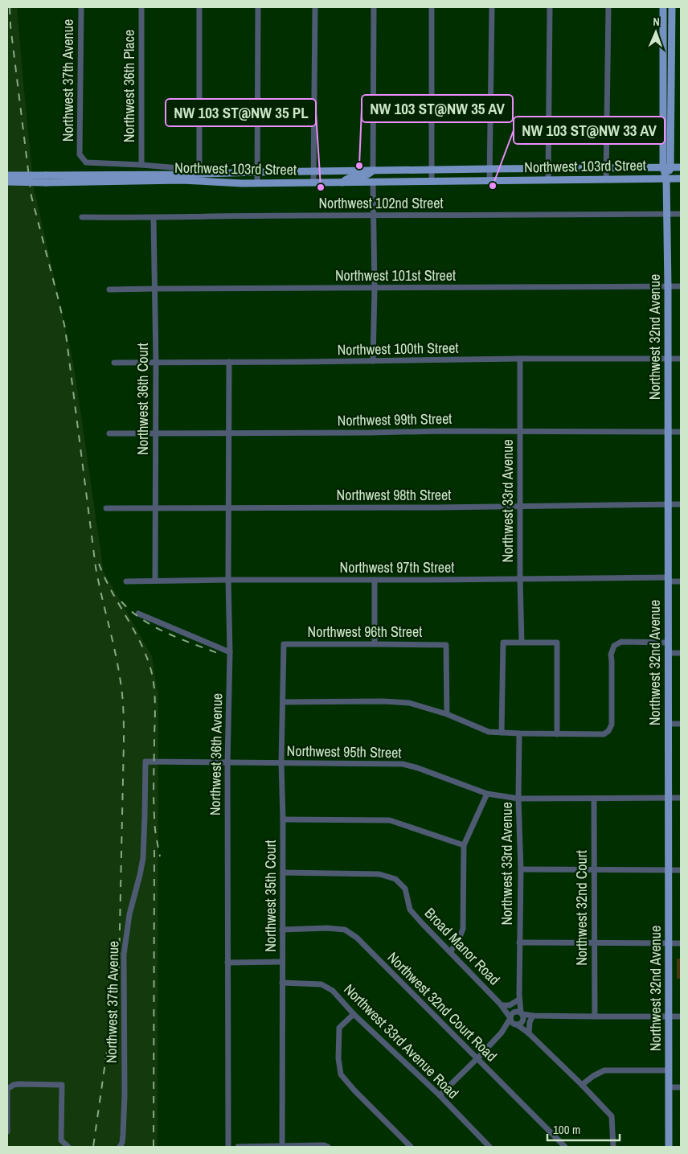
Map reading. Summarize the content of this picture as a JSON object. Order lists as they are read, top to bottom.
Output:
{
  "streets": {
    "main road": ["Northwest 103rd Street", "Northwest 32nd Avenue"],
    "street": [
      "Northwest 37th Avenue",
      "Northwest 36th Place",
      "Northwest 102nd Street",
      "Northwest 101st Street",
      "Northwest 100th Street",
      "Northwest 36th Court",
      "Northwest 99th Street",
      "Northwest 98th Street",
      "Northwest 33rd Avenue",
      "Northwest 97th Street",
      "Northwest 96th Street",
      "Northwest 95th Street",
      "Northwest 36th Avenue",
      "Northwest 35th Court",
      "Northwest 32nd Court",
      "Broad Manor Road",
      "Northwest 32nd Court Road",
      "Northwest 33rd Avenue Road"
    ]
  },
  "crossings": [
    ["Northwest 37th Avenue", "Northwest 103rd Street"],
    ["Northwest 37th Avenue", "Northwest 95th Street"],
    ["Northwest 36th Place", "Northwest 103rd Street"],
    ["Northwest 103rd Street", "Northwest 32nd Avenue"],
    ["Northwest 102nd Street", "Northwest 32nd Avenue"],
    ["Northwest 102nd Street", "Northwest 36th Court"],
    ["Northwest 101st Street", "Northwest 32nd Avenue"],
    ["Northwest 101st Street", "Northwest 36th Court"],
    ["Northwest 32nd Avenue", "Northwest 100th Street"],
    ["Northwest 32nd Avenue", "Northwest 99th Street"],
    ["Northwest 32nd Avenue", "Northwest 98th Street"],
    ["Northwest 32nd Avenue", "Northwest 97th Street"],
    ["Northwest 32nd Avenue", "Northwest 95th Street"],
    ["Northwest 100th Street", "Northwest 36th Court"],
    ["Northwest 100th Street", "Northwest 33rd Avenue"],
    ["Northwest 100th Street", "Northwest 36th Avenue"],
    ["Northwest 36th Court", "Northwest 99th Street"],
    ["Northwest 36th Court", "Northwest 98th Street"],
    ["Northwest 36th Court", "Northwest 97th Street"],
    ["Northwest 99th Street", "Northwest 33rd Avenue"],
    ["Northwest 99th Street", "Northwest 36th Avenue"],
    ["Northwest 98th Street", "Northwest 33rd Avenue"],
    ["Northwest 98th Street", "Northwest 36th Avenue"],
    ["Northwest 33rd Avenue", "Northwest 97th Street"],
    ["Northwest 33rd Avenue", "Northwest 95th Street"],
    ["Northwest 33rd Avenue", "Broad Manor Road"],
    ["Northwest 97th Street", "Northwest 36th Avenue"],
    ["Northwest 96th Street", "Northwest 35th Court"],
    ["Northwest 95th Street", "Northwest 36th Avenue"],
    ["Northwest 95th Street", "Northwest 35th Court"],
    ["Northwest 95th Street", "Northwest 32nd Court"],
    ["Northwest 35th Court", "Broad Manor Road"],
    ["Northwest 35th Court", "Northwest 32nd Court Road"],
    ["Northwest 35th Court", "Northwest 33rd Avenue Road"]
  ],
  "places": ["NW 103 ST@NW 35 AV", "NW 103 ST@NW 33 AV", "NW 103 ST@NW 35 PL"],
  "scale_bar": "100 m",
  "north": "top"
}
